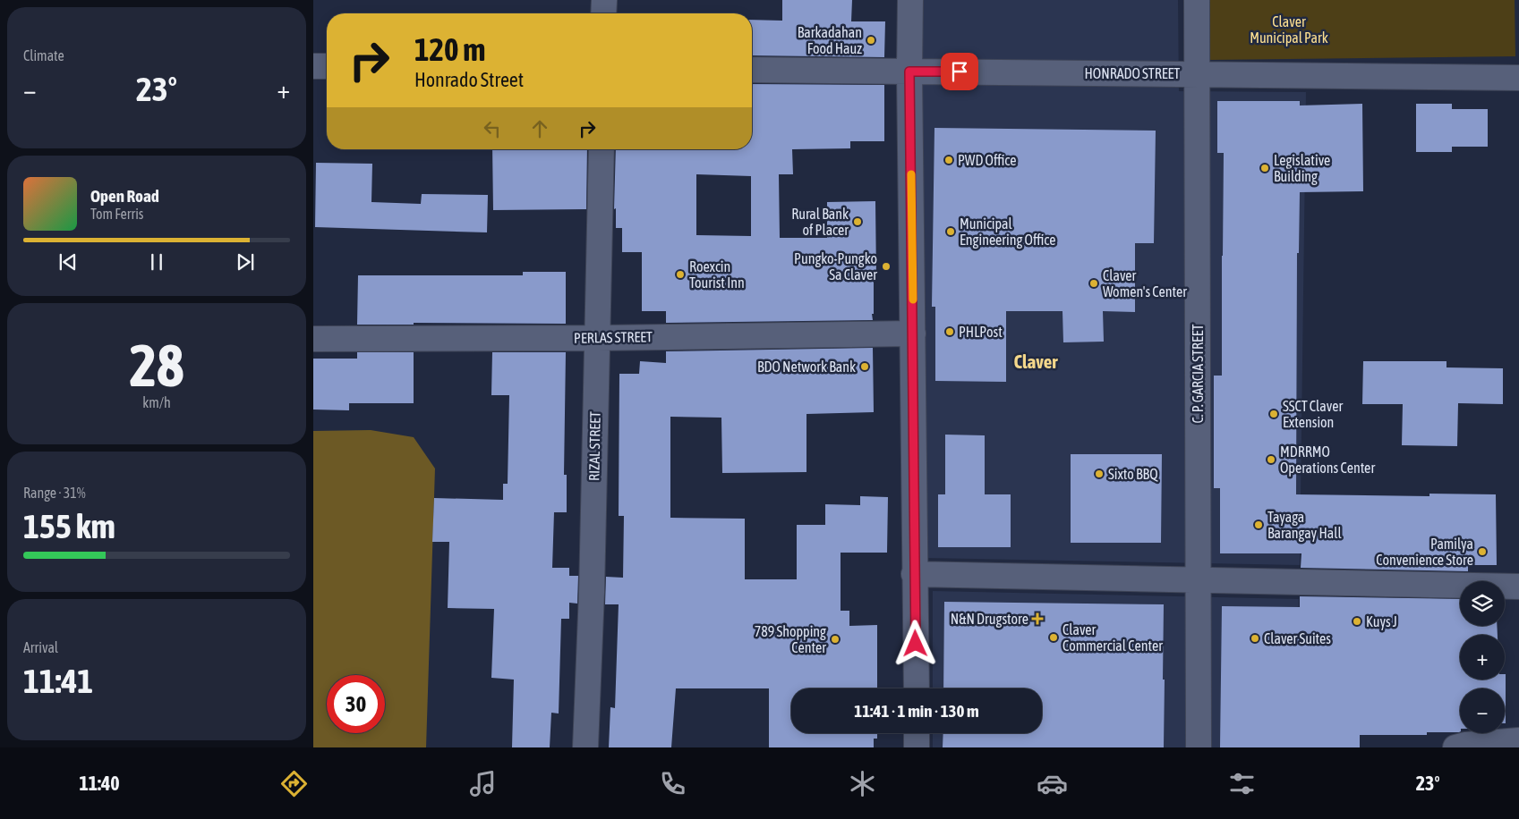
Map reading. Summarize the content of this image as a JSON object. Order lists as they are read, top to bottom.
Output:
{
  "streets": {
    "street": [
      "HONRADO STREET",
      "PERLAS STREET",
      "C. P. GARCIA STREET",
      "RIZAL STREET"
    ]
  },
  "crossings": [
    ["HONRADO STREET", "C. P. GARCIA STREET"],
    ["PERLAS STREET", "RIZAL STREET"]
  ],
  "districts": ["Claver"],
  "parks": ["Claver Municipal Park"],
  "places": {
    "other": [
      "Barkadahan Food Hauz",
      "PWD Office",
      "Legislative Building",
      "Rural Bank of Placer",
      "Municipal Engineering Office",
      "Pungko-Pungko Sa Claver",
      "Roexcin Tourist Inn",
      "Claver Women's Center",
      "PHLPost",
      "BDO Network Bank",
      "SSCT Claver Extension",
      "MDRRMO Operations Center",
      "Sixto BBQ",
      "Tayaga Barangay Hall",
      "Pamilya Convenience Store",
      "Kuys J",
      "Claver Commercial Center",
      "Claver Suites",
      "789 Shopping Center"
    ],
    "health": ["N&N Drugstore"]
  },
  "page": {
    "tile": [
      "Climate",
      ["28", "km/h"],
      ["Range · 31%", "155 km"],
      ["Arrival", "11:41"]
    ],
    "turn": ["120 m", "Honrado Street"],
    "heat": ["−", "23°", "+"],
    "song": ["Open Road", "Tom Ferris"],
    "map_buttons": ["+", "−"],
    "limit": "30",
    "trip": "11:41 · 1 min · 130 m",
    "tabs": ["11:40", "23°"]
  }
}
